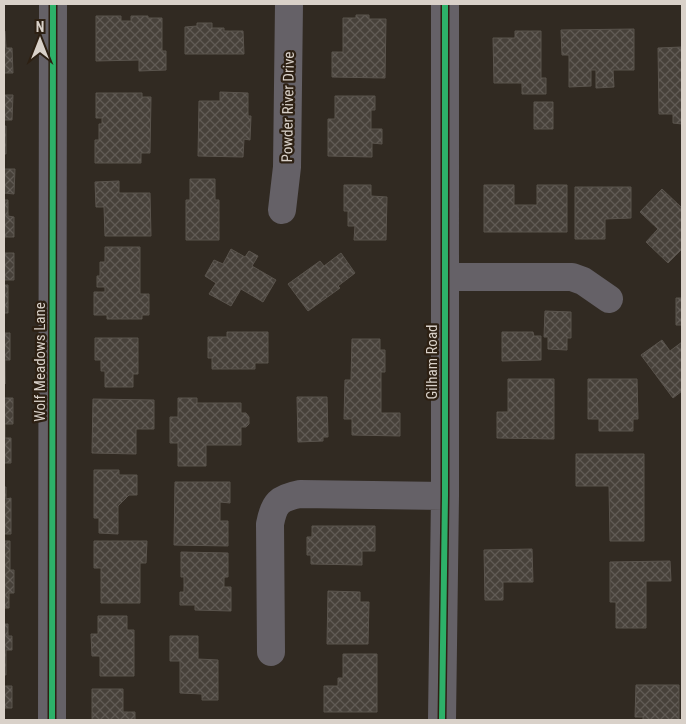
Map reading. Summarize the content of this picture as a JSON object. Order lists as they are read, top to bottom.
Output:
{
  "streets": {
    "street": ["Powder River Drive", "Wolf Meadows Lane", "Gilham Road"]
  },
  "north": "top"
}
